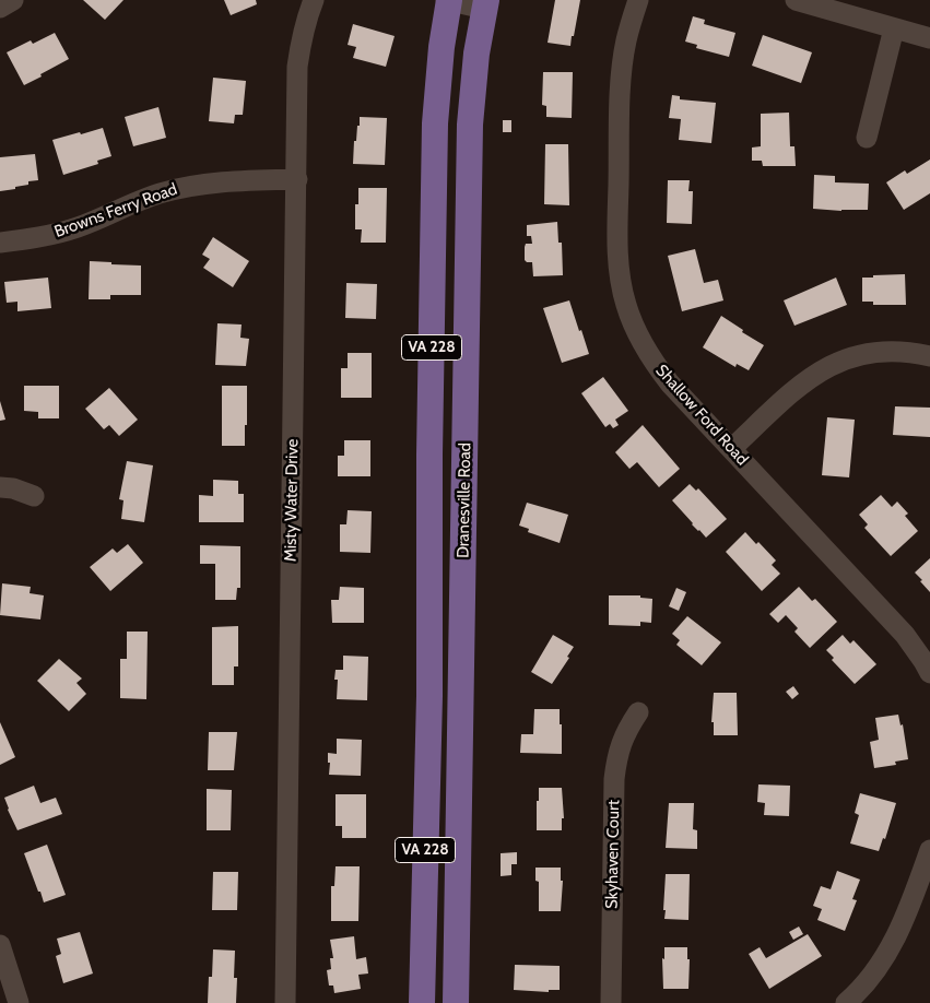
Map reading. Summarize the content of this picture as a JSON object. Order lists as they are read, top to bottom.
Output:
{
  "streets": {
    "main road": ["VA 228", "Dranesville Road"],
    "street": [
      "Browns Ferry Road",
      "Shallow Ford Road",
      "Misty Water Drive",
      "Skyhaven Court"
    ]
  },
  "crossings": [
    ["Browns Ferry Road", "Misty Water Drive"]
  ]
}
